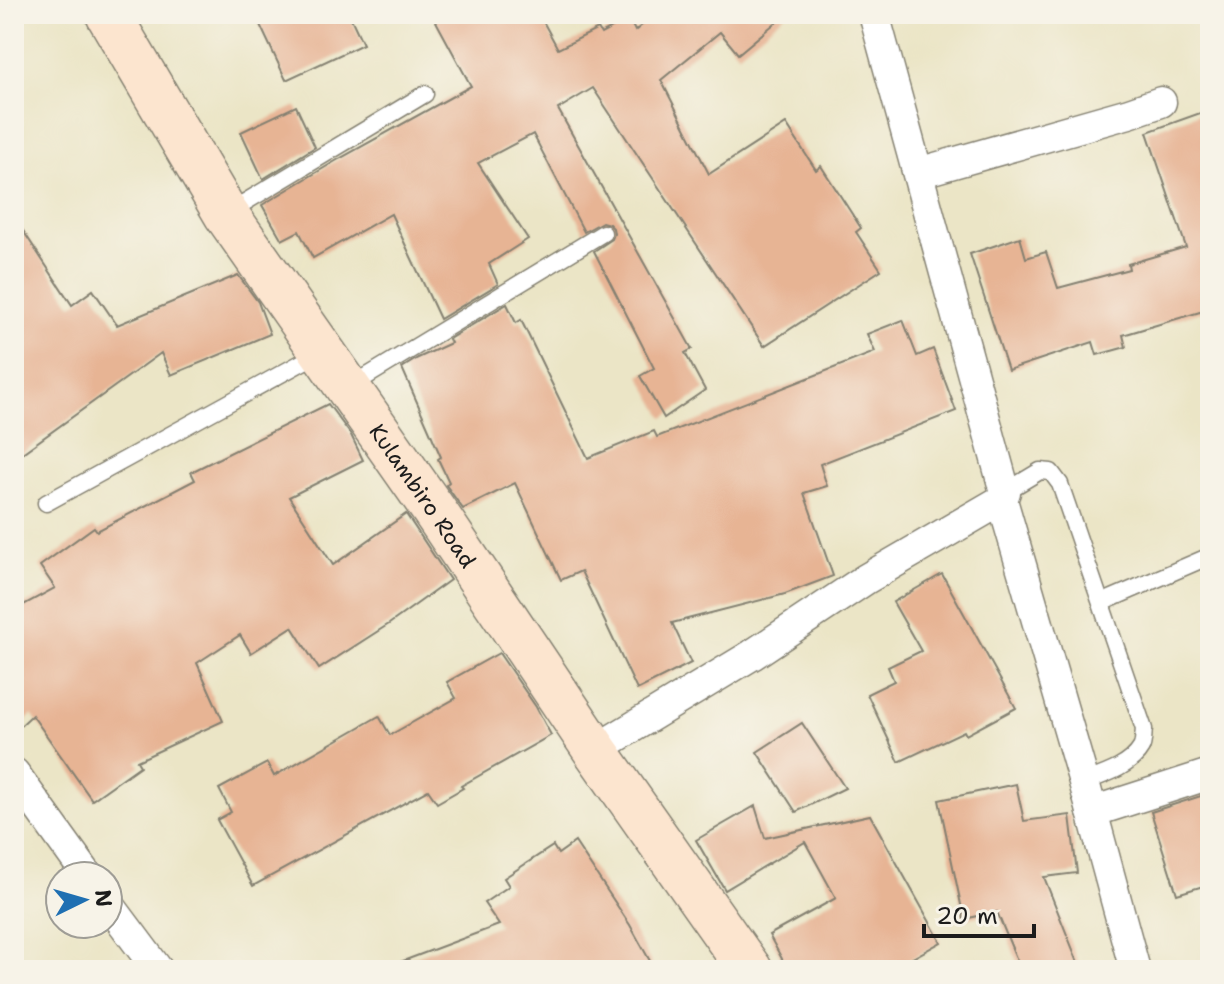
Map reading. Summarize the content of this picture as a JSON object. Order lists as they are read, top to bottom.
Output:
{
  "streets": {
    "street": ["Kulambiro Road"]
  },
  "scale_bar": "20 m",
  "north": "right"
}
